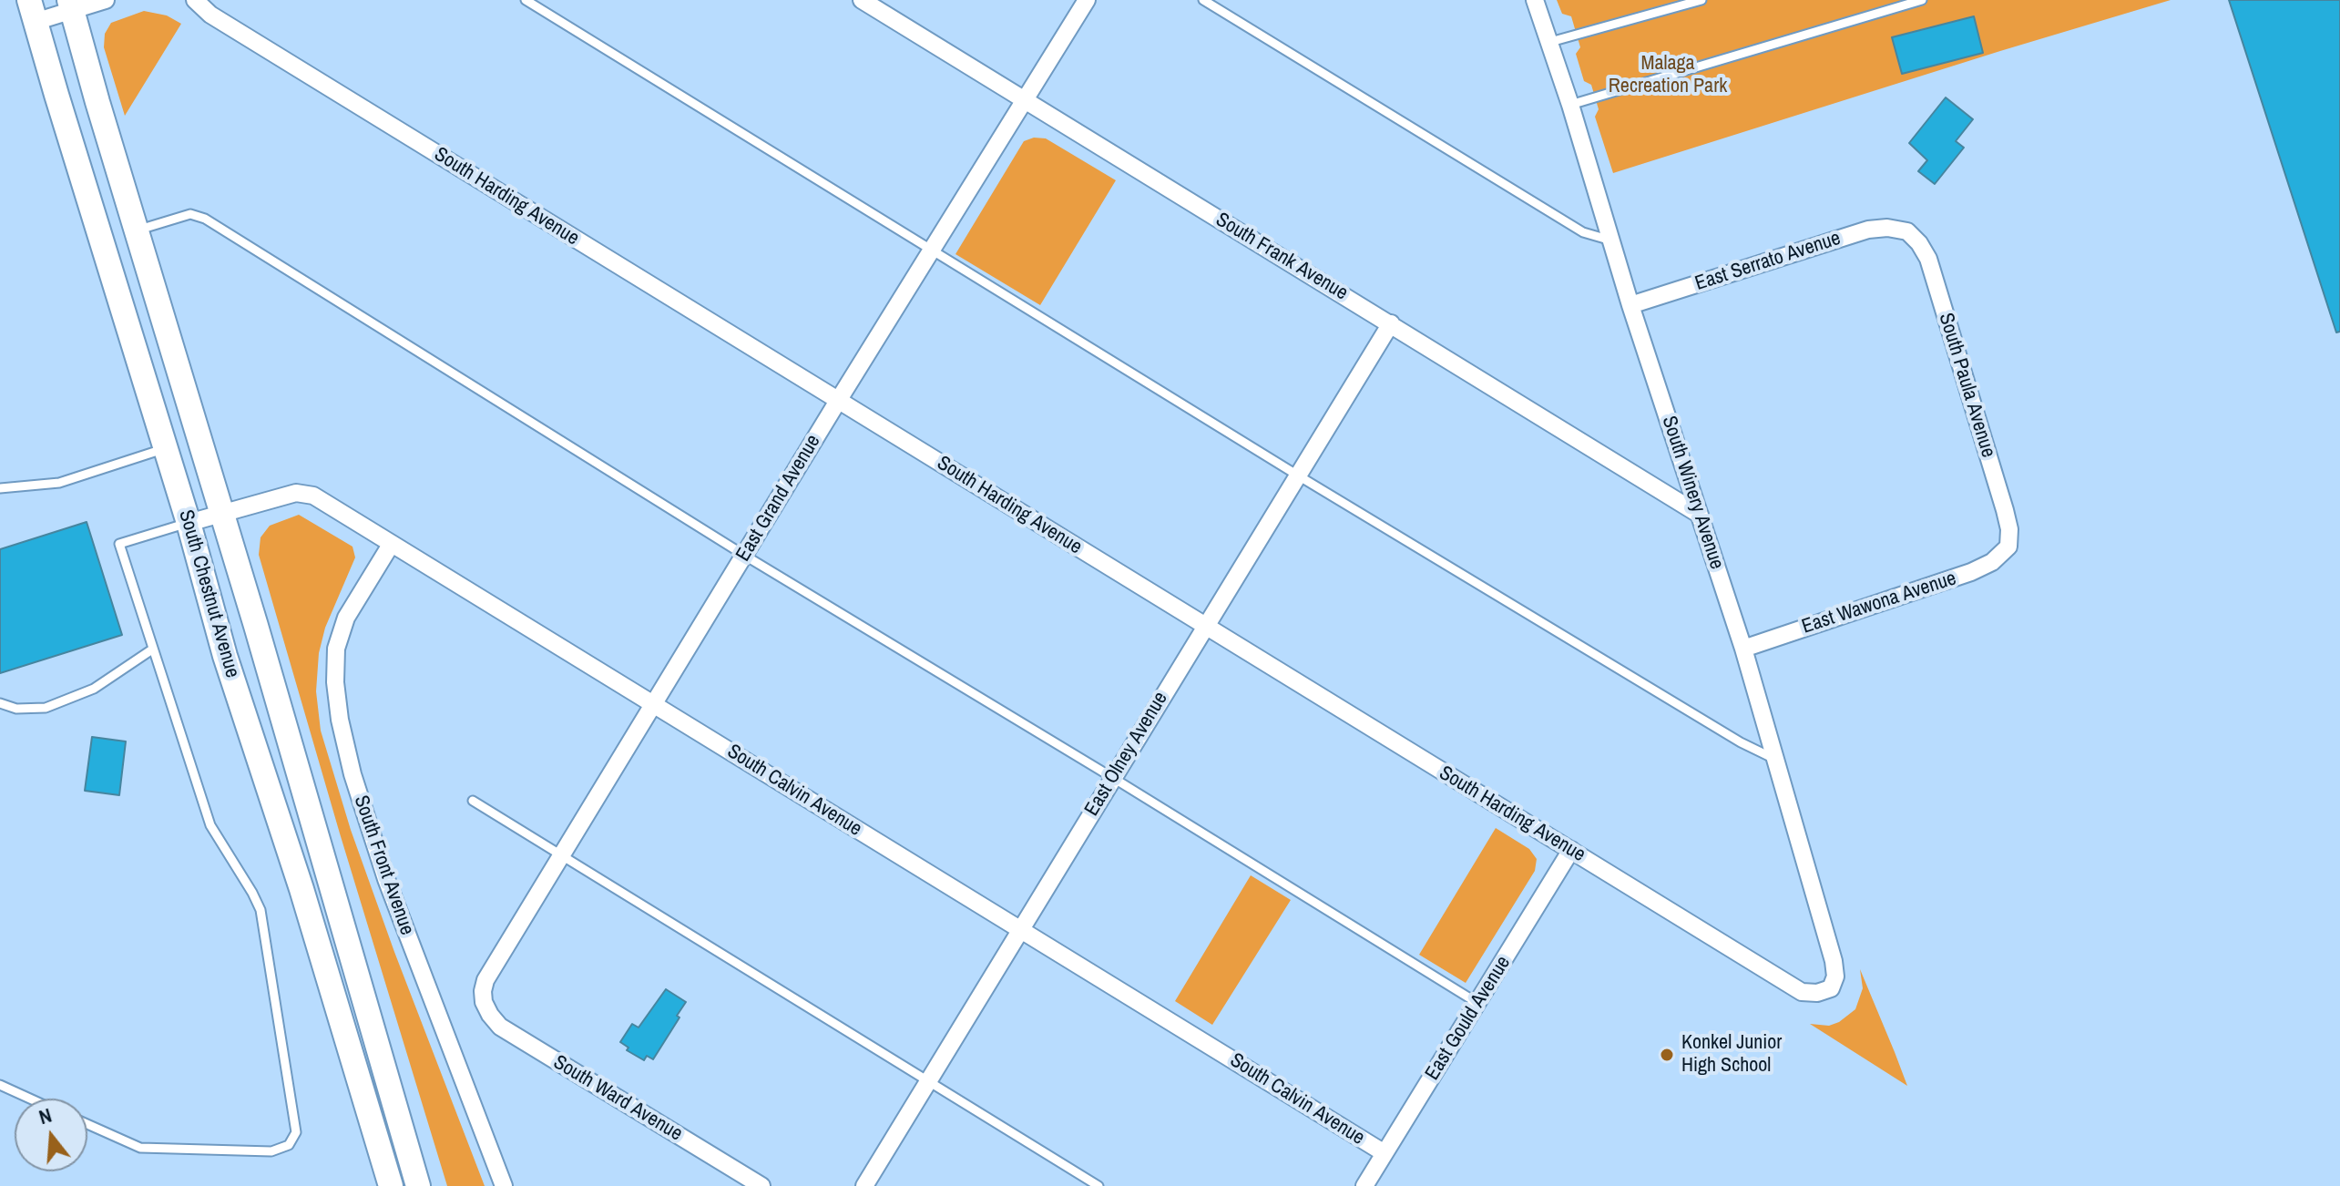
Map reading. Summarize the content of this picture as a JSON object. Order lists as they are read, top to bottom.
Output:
{
  "streets": {
    "main road": ["South Chestnut Avenue"],
    "street": [
      "South Harding Avenue",
      "South Frank Avenue",
      "East Serrato Avenue",
      "South Paula Avenue",
      "South Winery Avenue",
      "East Grand Avenue",
      "East Wawona Avenue",
      "East Olney Avenue",
      "South Calvin Avenue",
      "South Front Avenue",
      "East Gould Avenue",
      "South Ward Avenue"
    ]
  },
  "crossings": [
    ["South Harding Avenue", "South Winery Avenue"],
    ["South Harding Avenue", "East Grand Avenue"],
    ["South Harding Avenue", "East Olney Avenue"],
    ["South Harding Avenue", "East Gould Avenue"],
    ["South Frank Avenue", "South Winery Avenue"],
    ["South Frank Avenue", "East Grand Avenue"],
    ["South Frank Avenue", "East Olney Avenue"],
    ["East Serrato Avenue", "South Paula Avenue"],
    ["East Serrato Avenue", "South Winery Avenue"],
    ["South Paula Avenue", "East Wawona Avenue"],
    ["South Winery Avenue", "East Wawona Avenue"],
    ["East Grand Avenue", "South Calvin Avenue"],
    ["East Grand Avenue", "South Ward Avenue"],
    ["South Chestnut Avenue", "South Calvin Avenue"],
    ["East Olney Avenue", "South Calvin Avenue"],
    ["South Calvin Avenue", "South Front Avenue"],
    ["South Calvin Avenue", "East Gould Avenue"]
  ],
  "parks": ["Malaga Recreation Park"],
  "places": ["Konkel Junior High School"],
  "north": "top"
}
